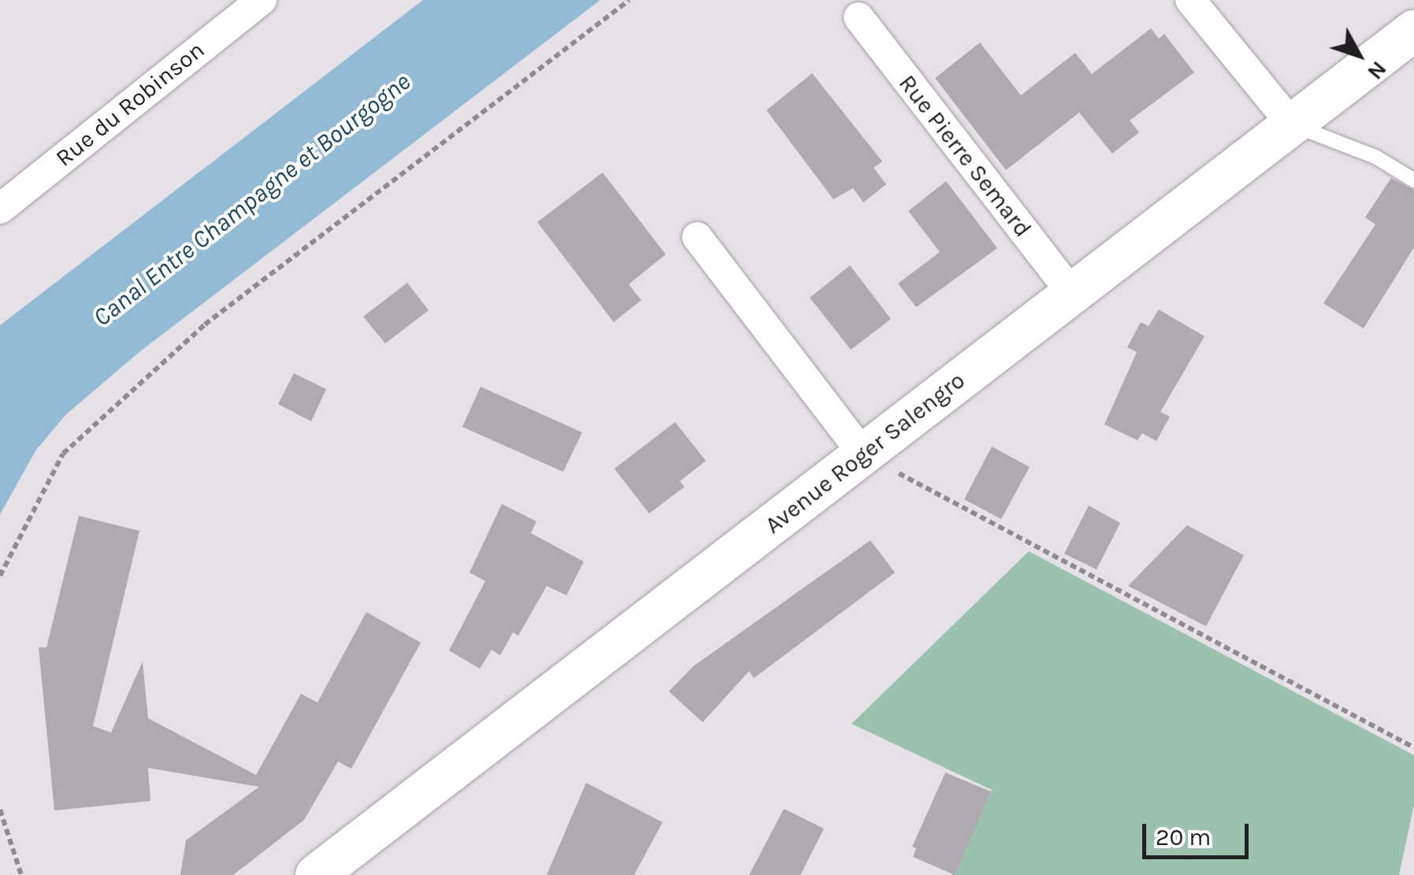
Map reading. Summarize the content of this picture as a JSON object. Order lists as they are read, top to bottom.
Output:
{
  "streets": {
    "main road": ["Avenue Roger Salengro"],
    "street": ["Rue du Robinson", "Rue Pierre Semard"]
  },
  "crossings": [
    ["Rue Pierre Semard", "Avenue Roger Salengro"]
  ],
  "water": ["Canal Entre Champagne et Bourgogne"],
  "scale_bar": "20 m",
  "north": "bottom right"
}
